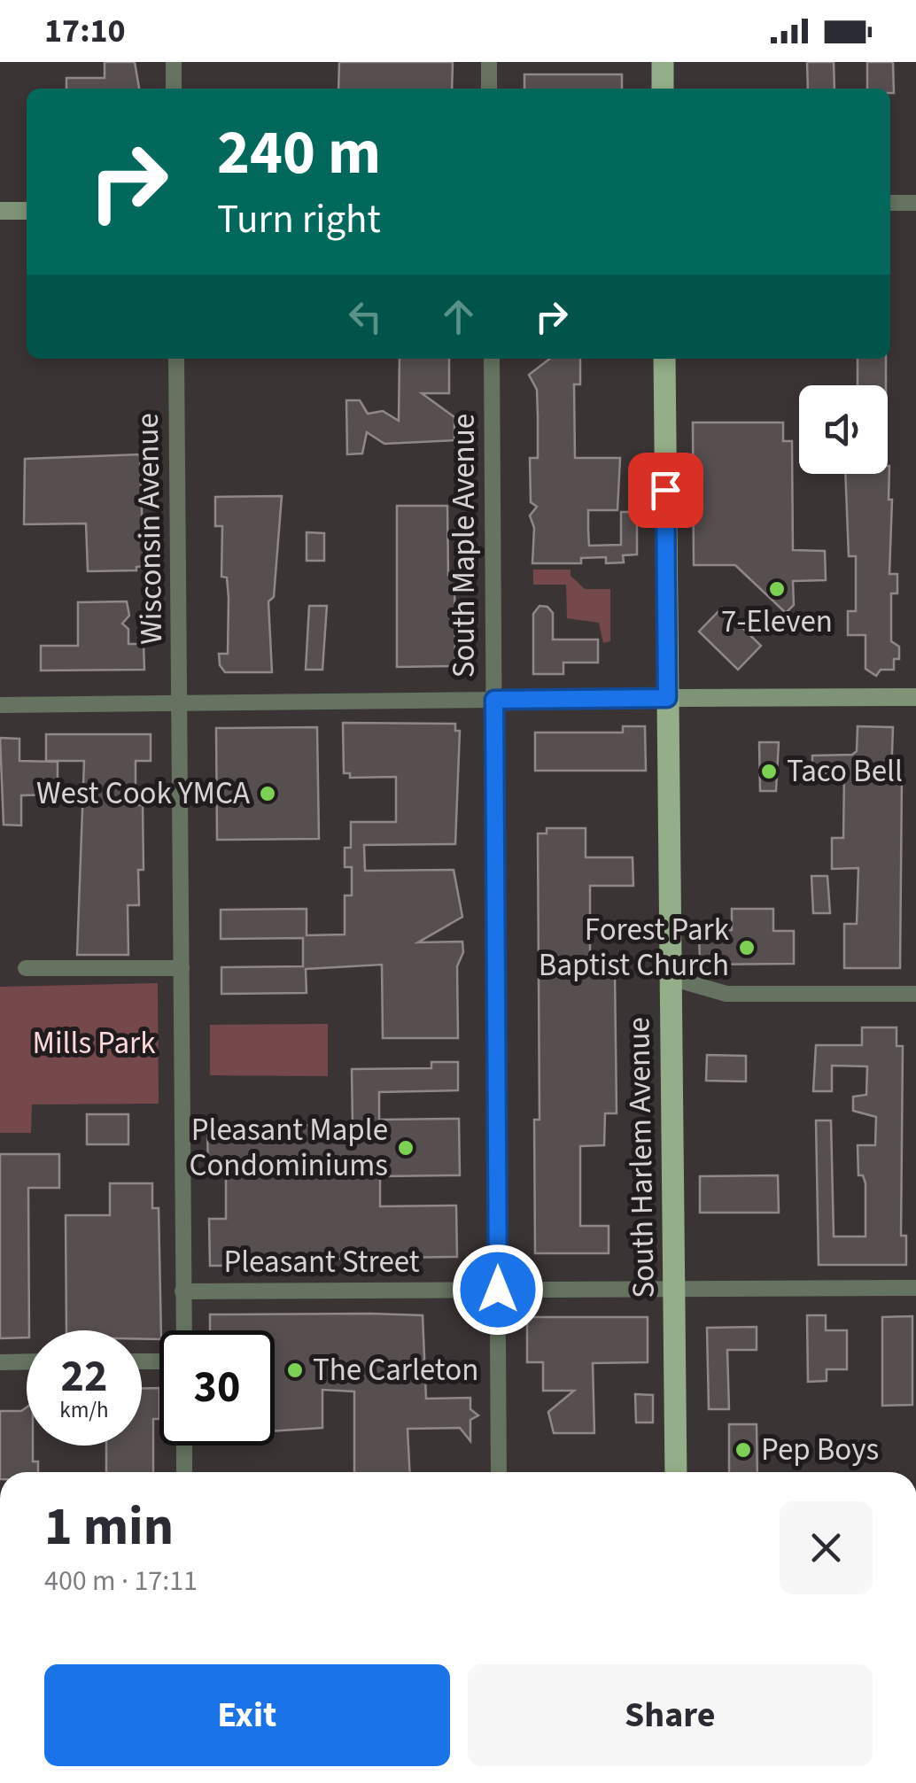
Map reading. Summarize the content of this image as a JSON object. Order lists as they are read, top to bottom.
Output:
{
  "streets": {
    "main road": ["South Harlem Avenue"],
    "street": ["Wisconsin Avenue", "South Maple Avenue", "Pleasant Street"]
  },
  "crossings": [
    ["Wisconsin Avenue", "Pleasant Street"],
    ["South Maple Avenue", "Pleasant Street"],
    ["South Harlem Avenue", "Pleasant Street"]
  ],
  "parks": ["Mills Park"],
  "places": [
    "7-Eleven",
    "Taco Bell",
    "West Cook YMCA",
    "Forest Park Baptist Church",
    "Pleasant Maple Condominiums",
    "The Carleton",
    "Pep Boys"
  ],
  "page": {
    "status": "17:10",
    "turn": ["240 m", "Turn right"],
    "speed": "22 km/h",
    "limit": "30",
    "heading": ["1 min", "400 m · 17:11"],
    "buttons": ["Exit", "Share"]
  }
}
